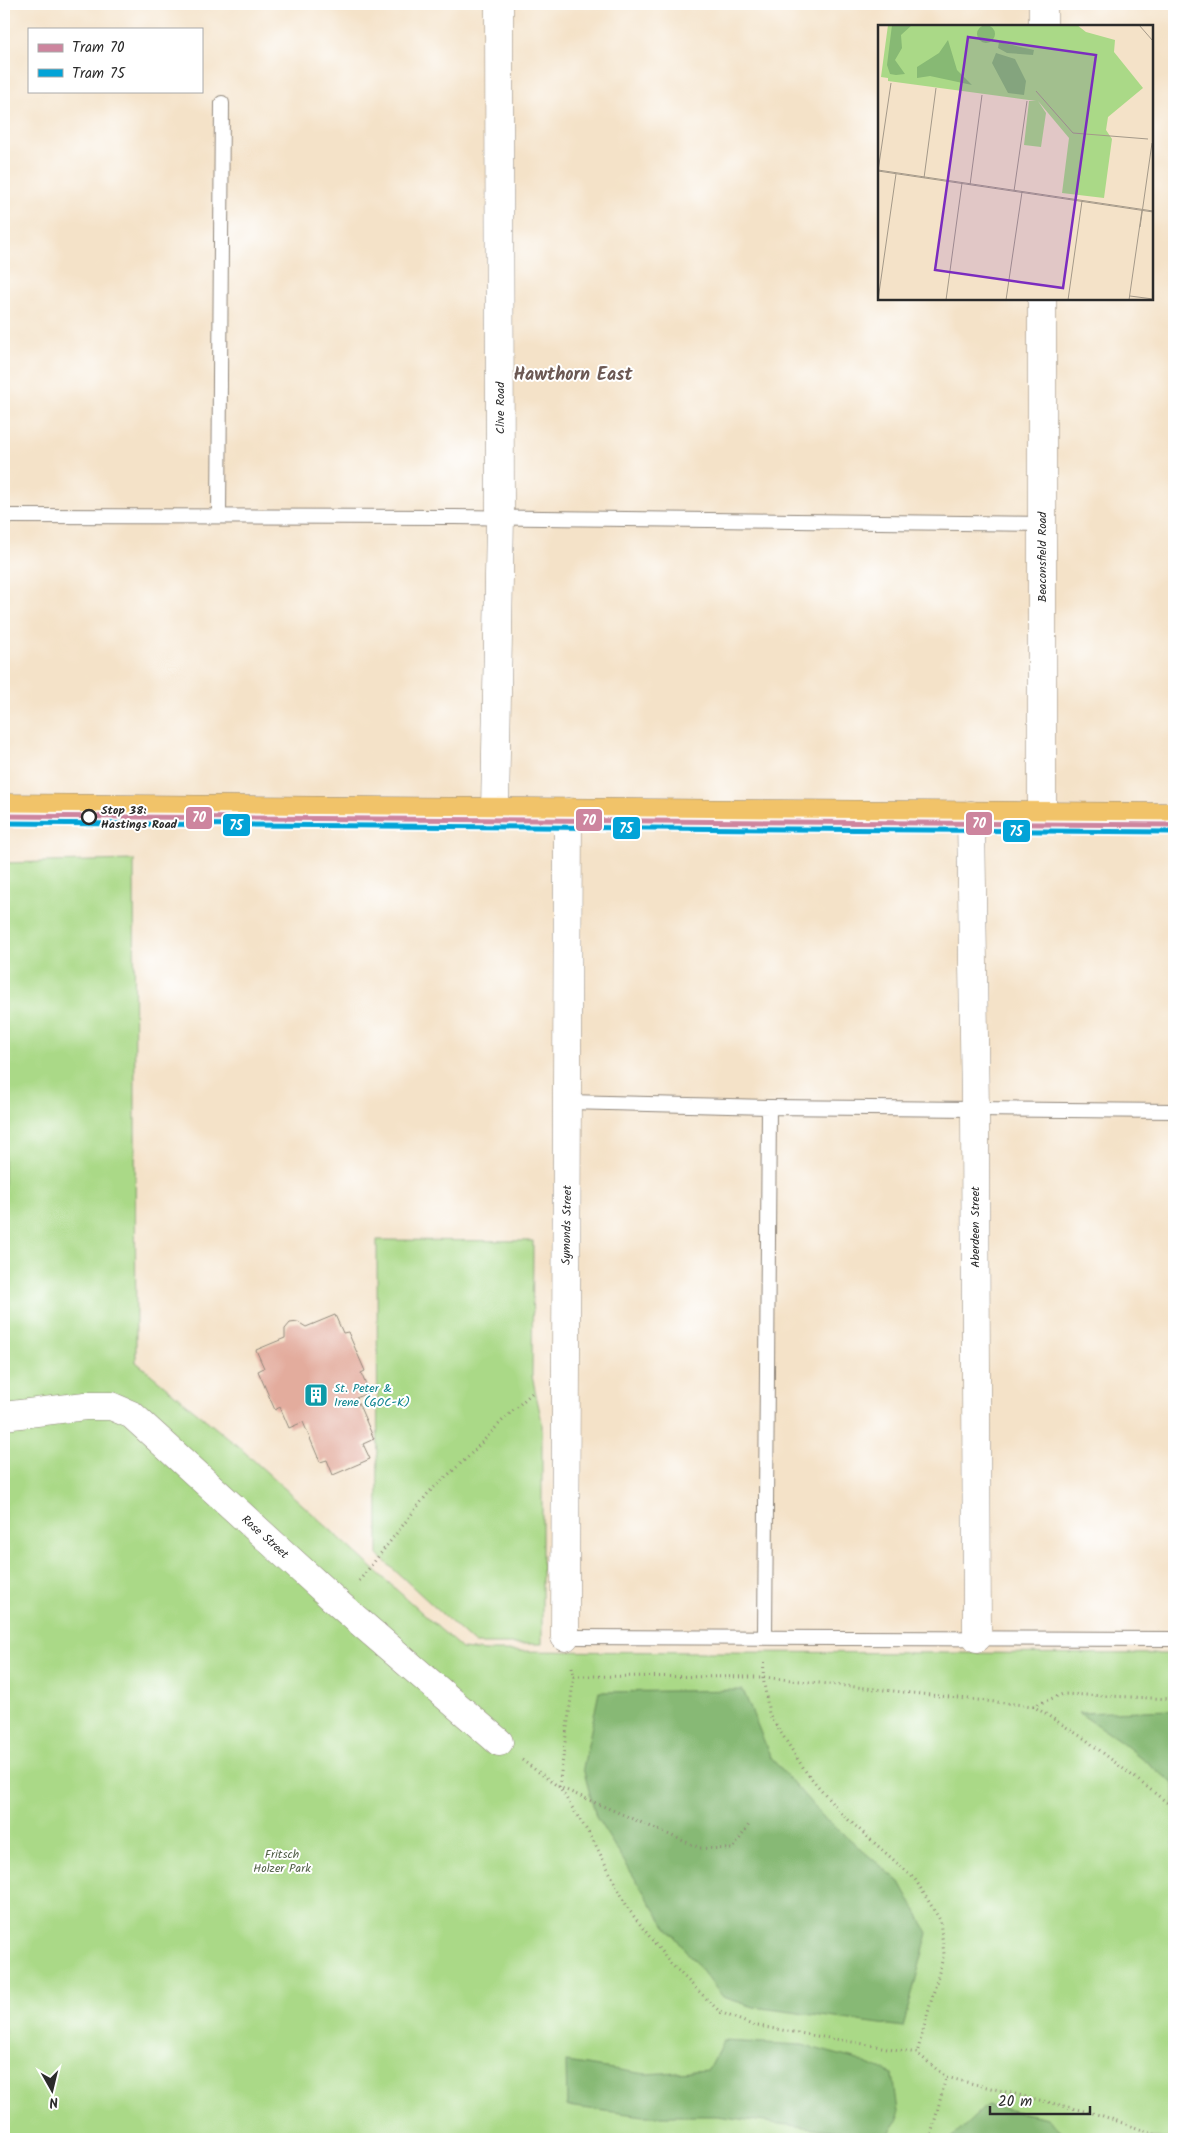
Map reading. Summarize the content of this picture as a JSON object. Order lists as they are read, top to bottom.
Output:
{
  "streets": {
    "street": [
      "Clive Road",
      "Beaconsfield Road",
      "Symonds Street",
      "Aberdeen Street",
      "Rose Street"
    ]
  },
  "districts": ["Hawthorn East"],
  "parks": ["Fritsch Holzer Park"],
  "places": {
    "other": ["Stop 38: Hastings Road"],
    "building": ["St. Peter & Irene (GOC-K)"]
  },
  "lines": ["tram line 70", "tram line 75"],
  "legend": ["Tram 70", "Tram 75"],
  "scale_bar": "20 m",
  "north": "bottom"
}
